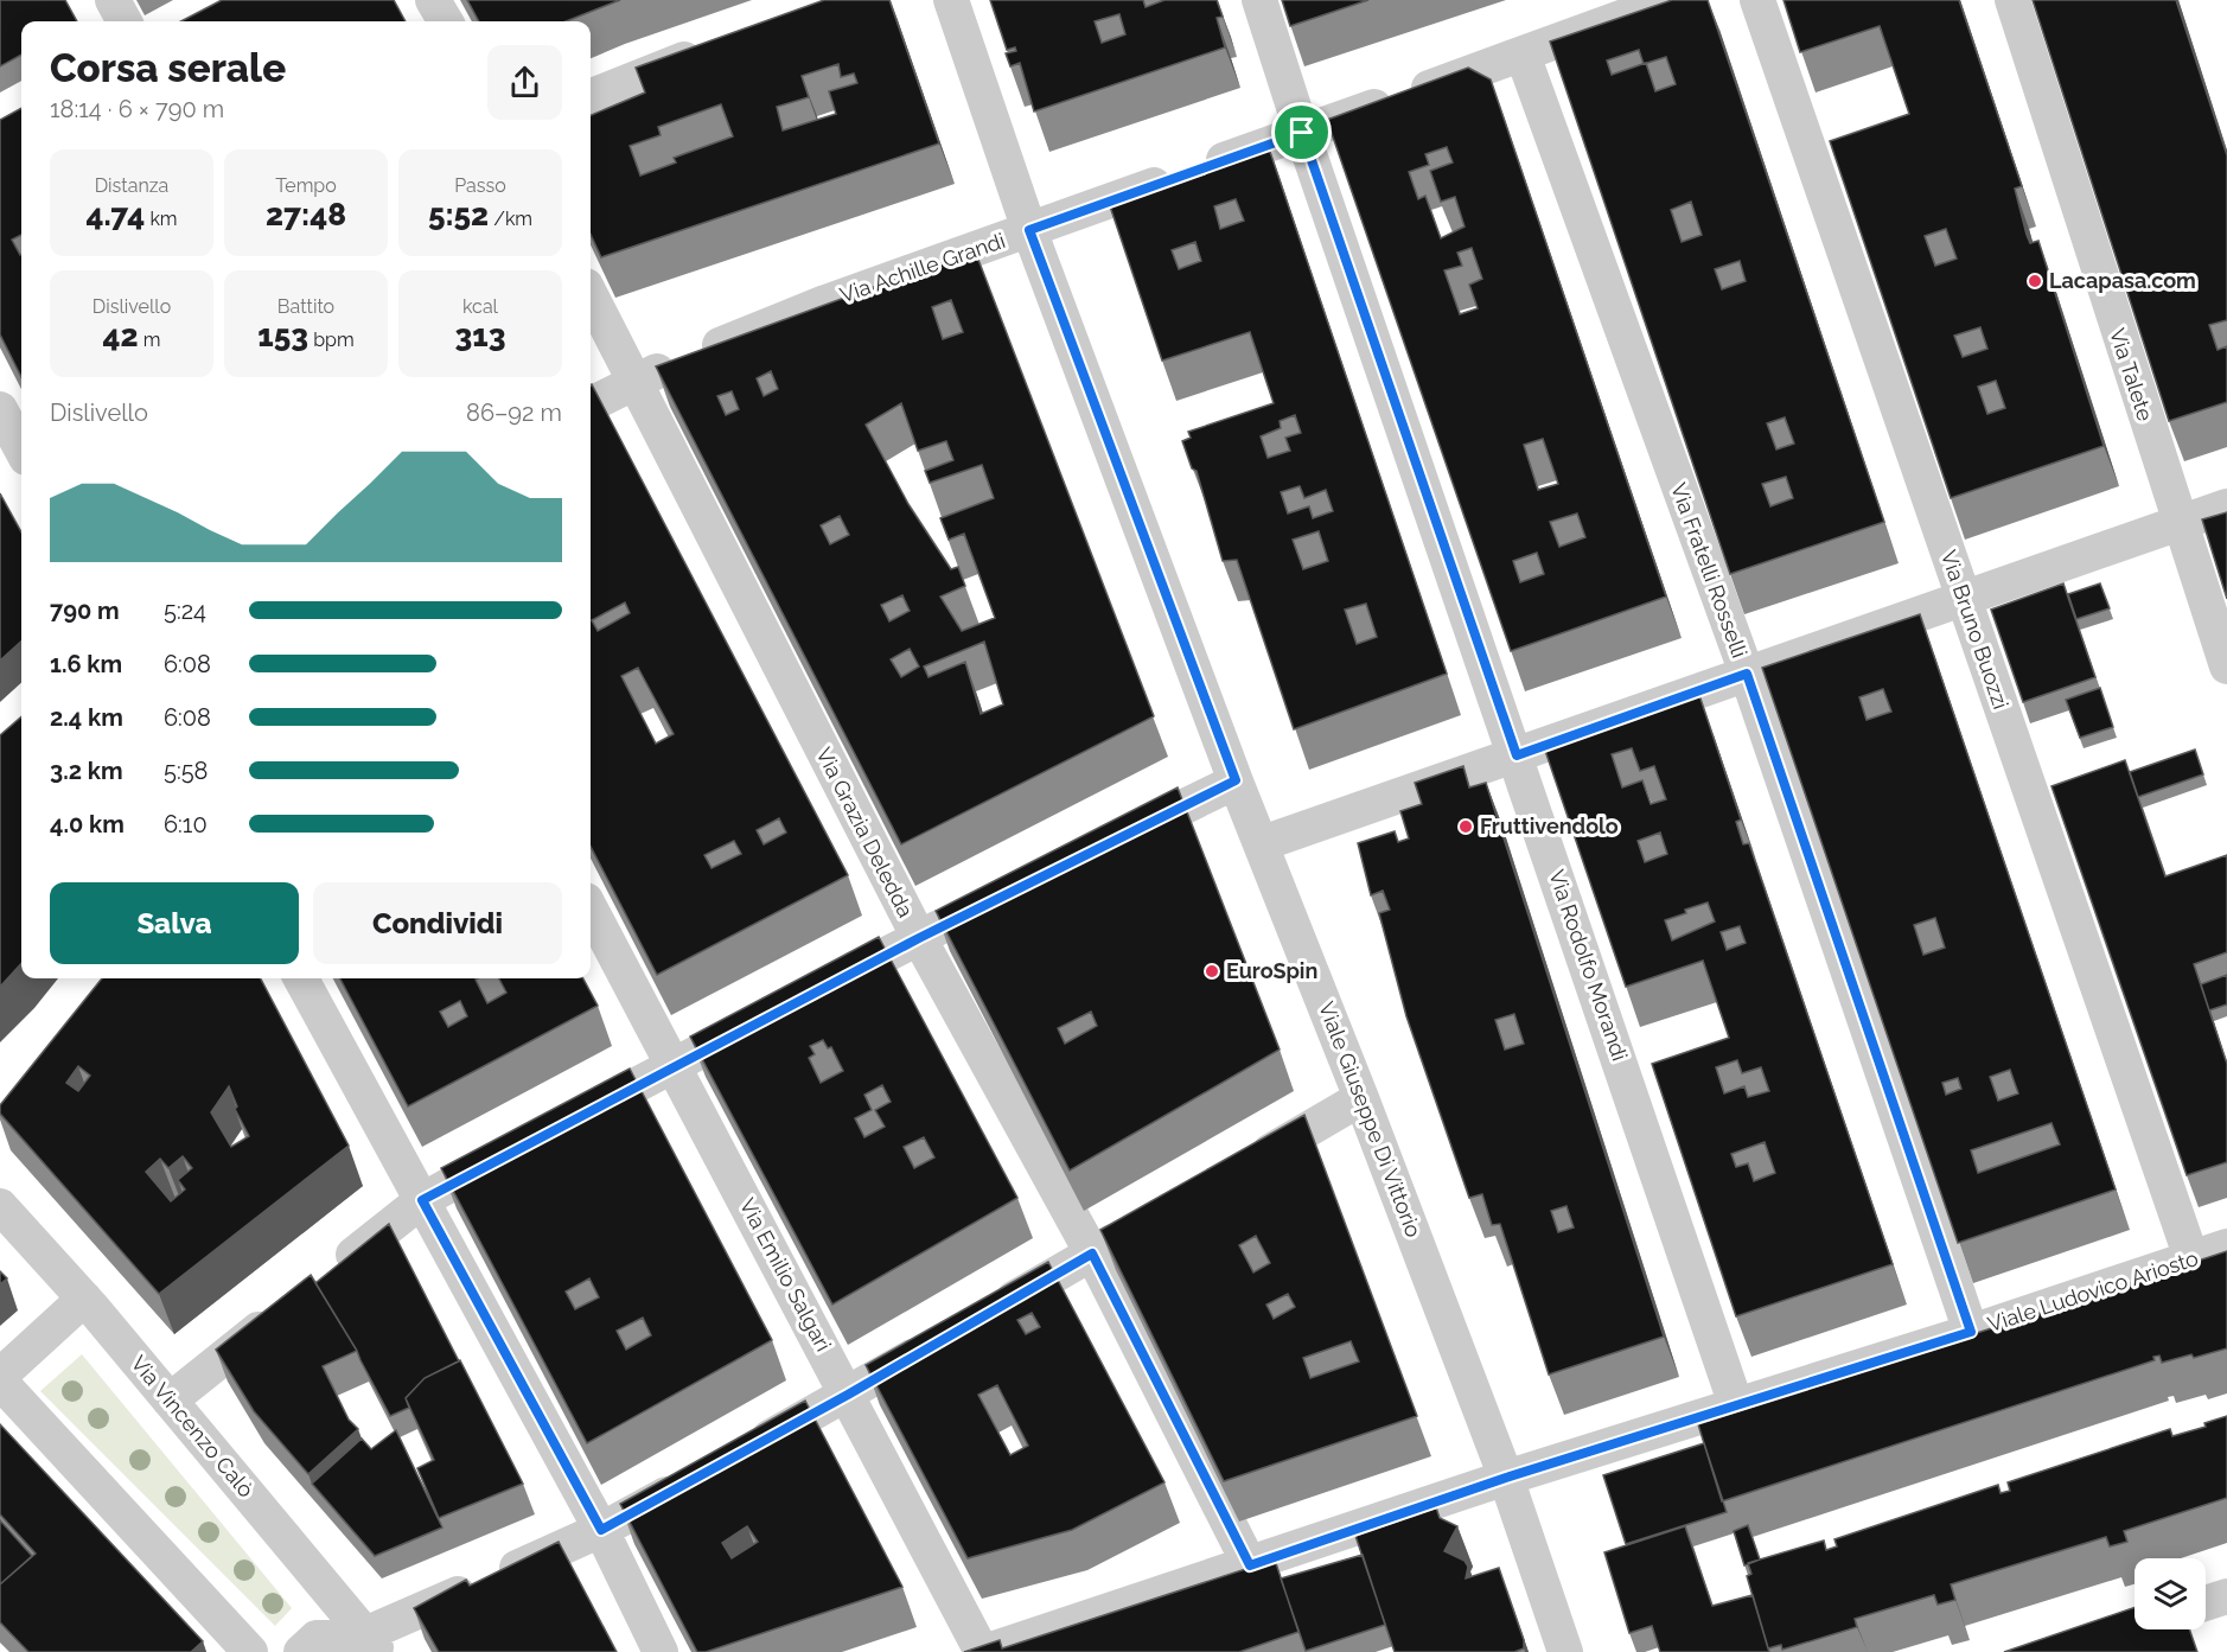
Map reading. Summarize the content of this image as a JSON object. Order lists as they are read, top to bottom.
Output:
{
  "streets": {
    "street": [
      "Via Achille Grandi",
      "Via Talete",
      "Via Fratelli Rosselli",
      "Via Bruno Buozzi",
      "Via Grazia Deledda",
      "Via Rodolfo Morandi",
      "Viale Giuseppe Di Vittorio",
      "Via Emilio Salgari",
      "Viale Ludovico Ariosto",
      "Via Vincenzo Calò"
    ]
  },
  "crossings": [
    ["Via Achille Grandi", "Via Fratelli Rosselli"],
    ["Via Achille Grandi", "Via Grazia Deledda"],
    ["Via Achille Grandi", "Via Rodolfo Morandi"],
    ["Via Achille Grandi", "Viale Giuseppe Di Vittorio"],
    ["Via Fratelli Rosselli", "Viale Ludovico Ariosto"],
    ["Via Bruno Buozzi", "Viale Ludovico Ariosto"],
    ["Via Grazia Deledda", "Viale Ludovico Ariosto"],
    ["Via Rodolfo Morandi", "Viale Ludovico Ariosto"],
    ["Viale Giuseppe Di Vittorio", "Viale Ludovico Ariosto"],
    ["Via Emilio Salgari", "Viale Ludovico Ariosto"]
  ],
  "places": ["Lacapasa.com", "Fruttivendolo", "EuroSpin"],
  "page": {
    "heading": ["Corsa serale", "18:14 · 6 × 790 m"],
    "stats": [
      ["Distanza", "4.74 km"],
      ["Tempo", "27:48"],
      ["Passo", "5:52 /km"],
      ["Dislivello", "42 m"],
      ["Battito", "153 bpm"],
      ["kcal", "313"]
    ],
    "chart": ["Dislivello", "86–92 m"],
    "list": [
      {
        "name": "790 m",
        "note": "5:24"
      },
      {
        "name": "1.6 km",
        "note": "6:08"
      },
      {
        "name": "2.4 km",
        "note": "6:08"
      },
      {
        "name": "3.2 km",
        "note": "5:58"
      },
      {
        "name": "4.0 km",
        "note": "6:10"
      }
    ],
    "buttons": ["Salva", "Condividi"]
  }
}
